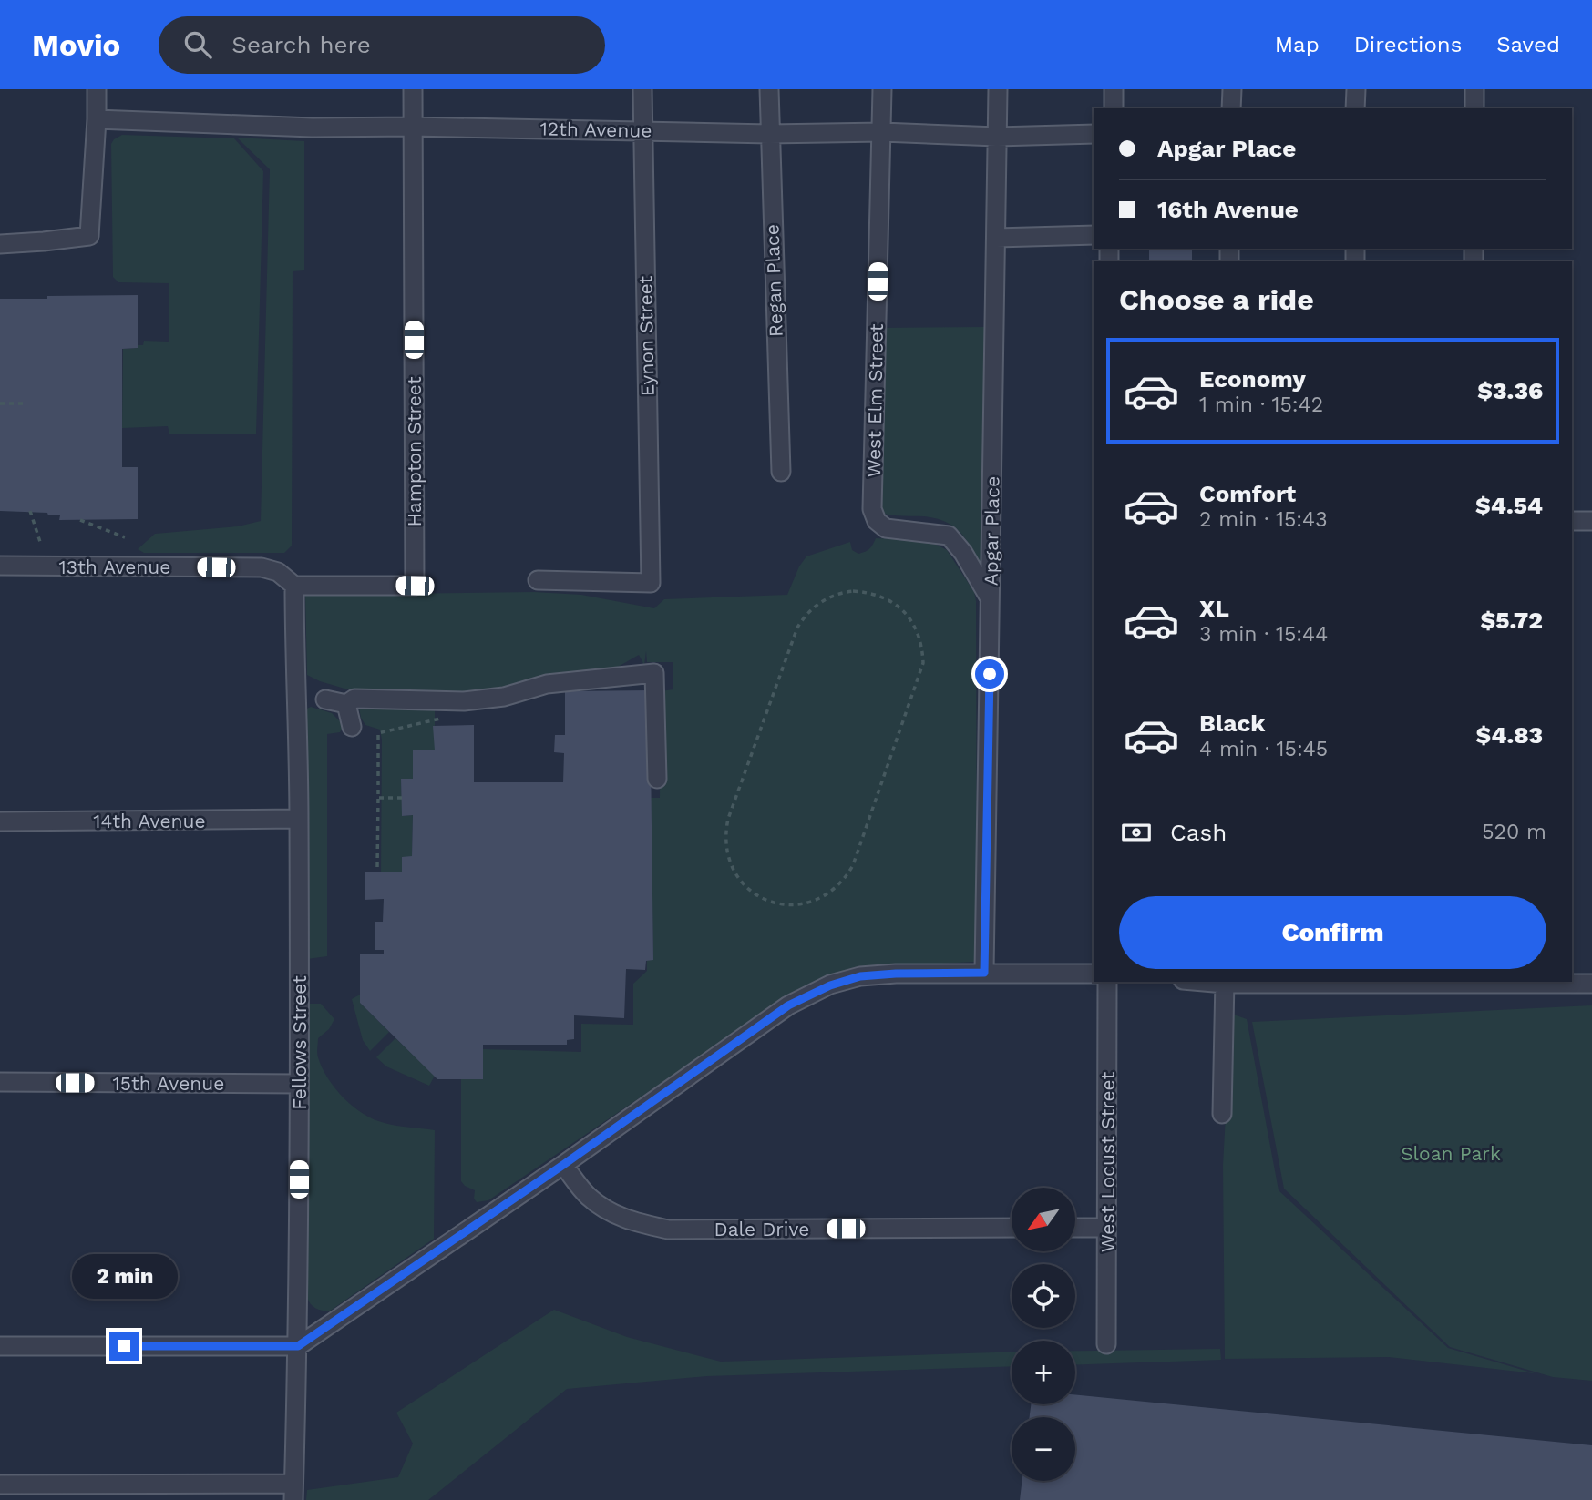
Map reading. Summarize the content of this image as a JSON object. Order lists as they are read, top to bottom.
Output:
{
  "streets": {
    "street": [
      "12th Avenue",
      "Regan Place",
      "Eynon Street",
      "West Elm Street",
      "Hampton Street",
      "Apgar Place",
      "13th Avenue",
      "14th Avenue",
      "Fellows Street",
      "15th Avenue",
      "West Locust Street",
      "Dale Drive"
    ]
  },
  "crossings": [
    ["12th Avenue", "Regan Place"],
    ["12th Avenue", "Eynon Street"],
    ["12th Avenue", "West Elm Street"],
    ["12th Avenue", "Hampton Street"],
    ["12th Avenue", "Apgar Place"],
    ["West Elm Street", "Apgar Place"],
    ["Hampton Street", "13th Avenue"],
    ["Hampton Street", "Fellows Street"],
    ["13th Avenue", "Fellows Street"],
    ["14th Avenue", "Fellows Street"],
    ["Fellows Street", "15th Avenue"]
  ],
  "parks": ["Sloan Park"],
  "north": "bottom left",
  "page": {
    "header": "Movio",
    "search": "Search here",
    "nav": ["Map", "Directions", "Saved"],
    "banner": ["Apgar Place", "16th Avenue"],
    "heading": "Choose a ride",
    "list": [
      {
        "name": "Economy",
        "note": "1 min · 15:42",
        "value": "$3.36"
      },
      {
        "name": "Comfort",
        "note": "2 min · 15:43",
        "value": "$4.54"
      },
      {
        "name": "XL",
        "note": "3 min · 15:44",
        "value": "$5.72"
      },
      {
        "name": "Black",
        "note": "4 min · 15:45",
        "value": "$4.83"
      }
    ],
    "pay": ["Cash", "520 m"],
    "buttons": "Confirm",
    "map_buttons": ["+", "−"],
    "bubble": "2 min"
  }
}
